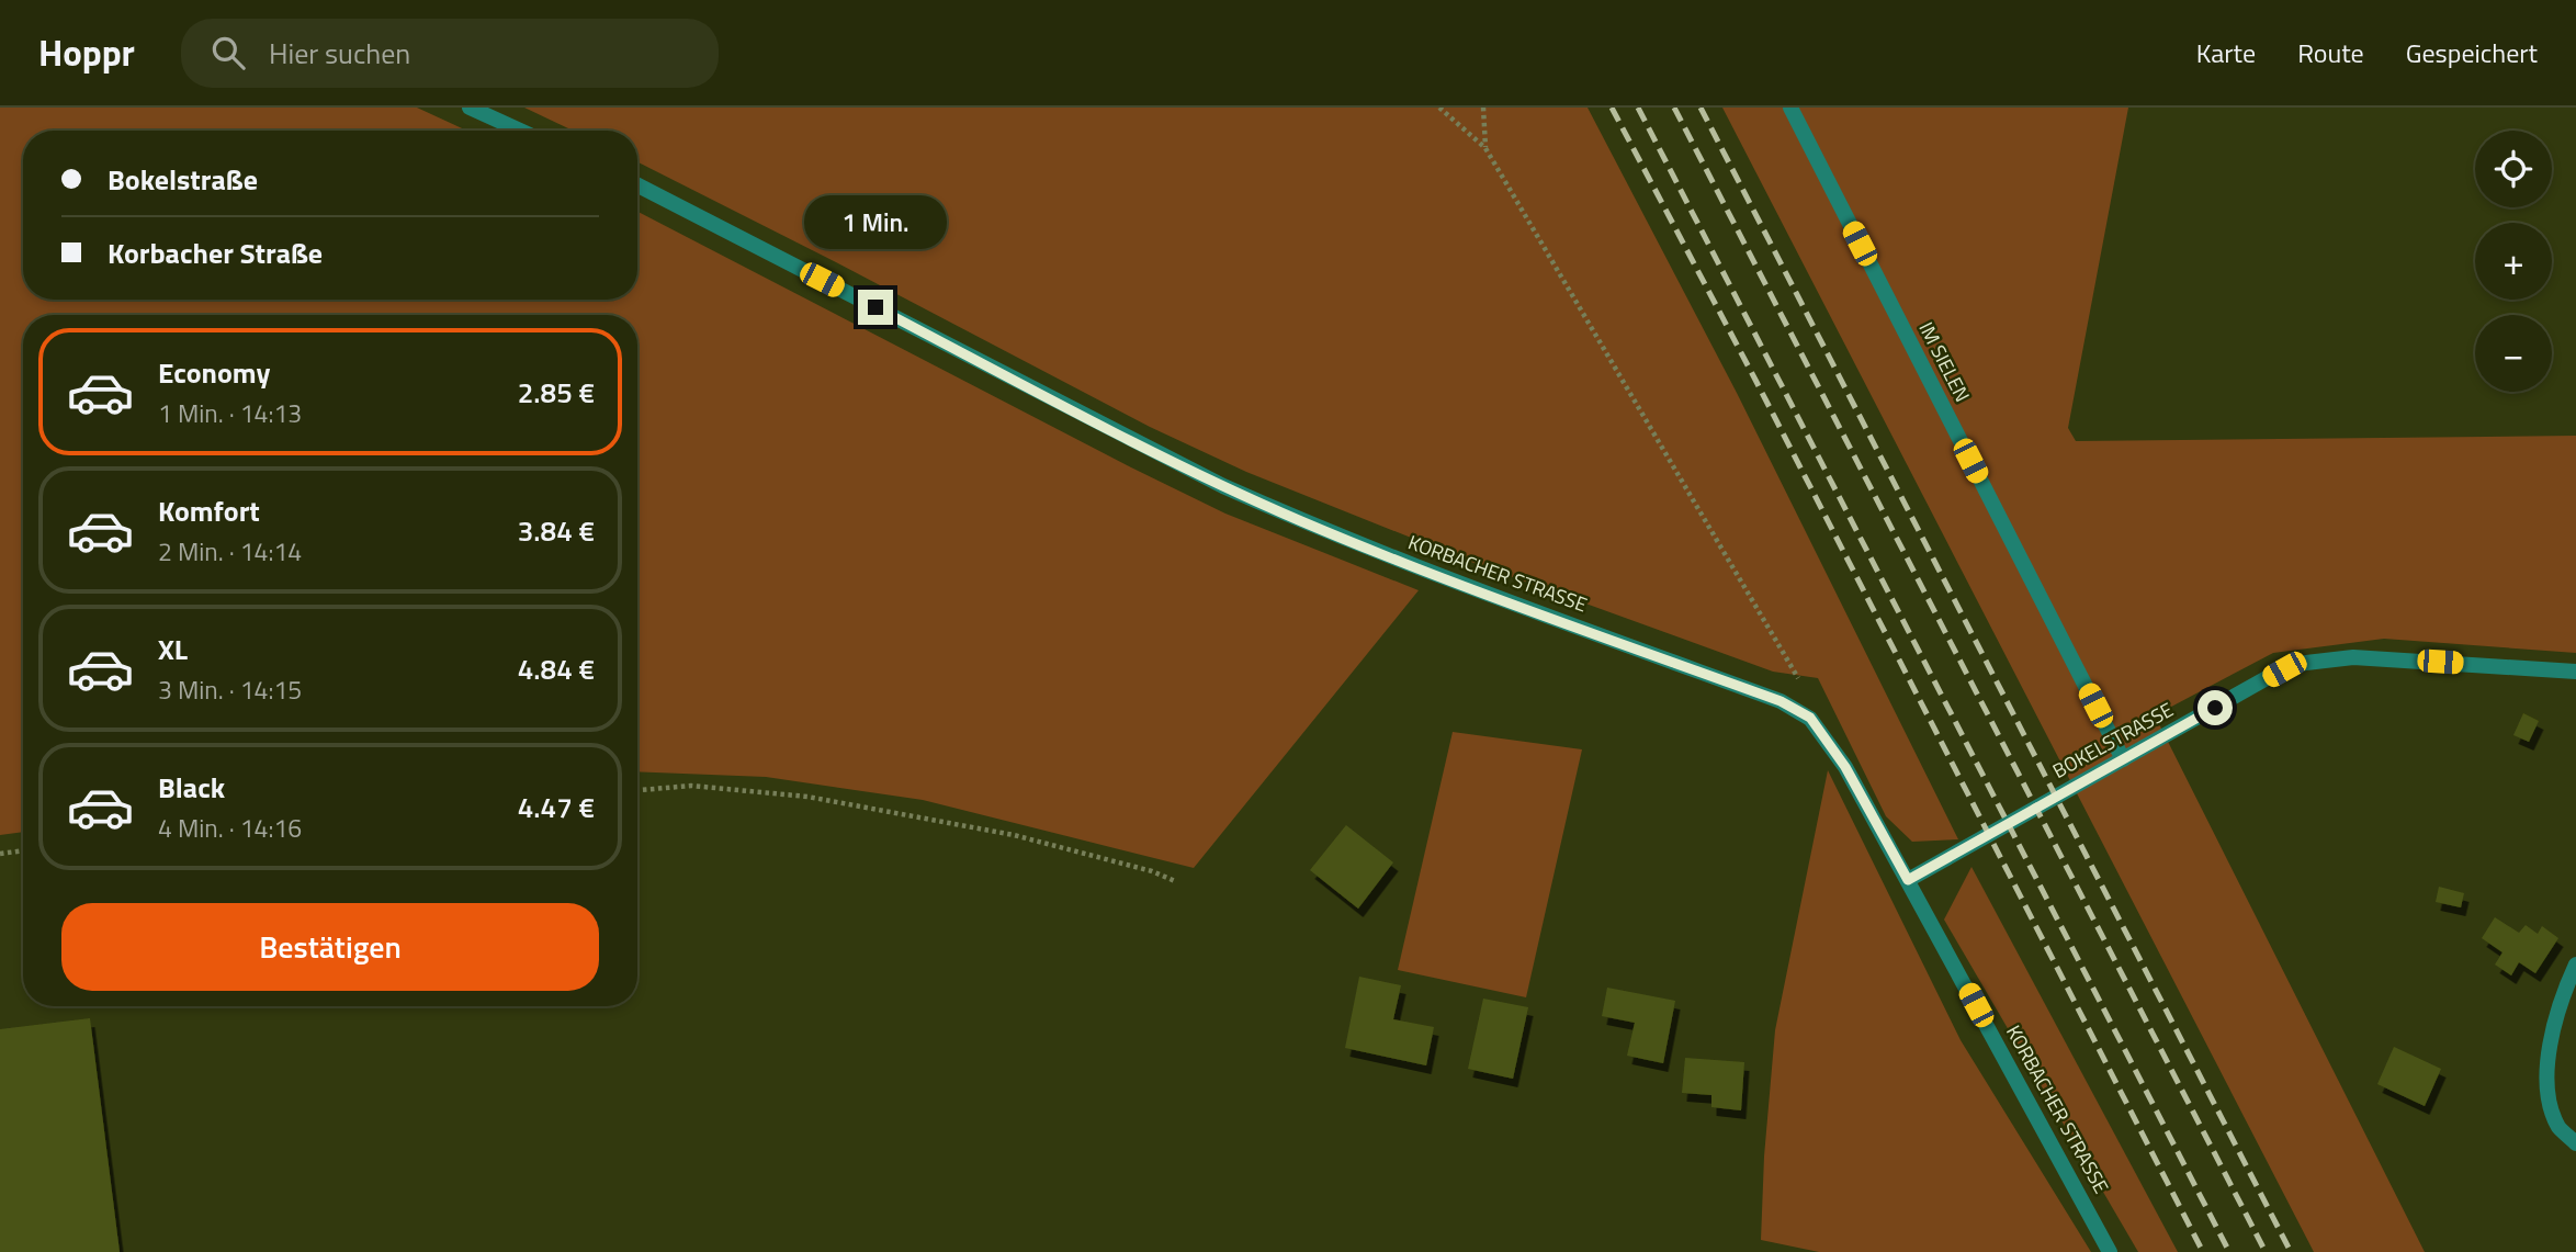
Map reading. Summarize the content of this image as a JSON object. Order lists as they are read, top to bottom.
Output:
{
  "streets": {
    "street": ["IM SIELEN", "KORBACHER STRASSE", "BOKELSTRASSE"]
  },
  "crossings": [
    ["IM SIELEN", "BOKELSTRASSE"],
    ["KORBACHER STRASSE", "BOKELSTRASSE"]
  ],
  "page": {
    "header": "Hoppr",
    "search": "Hier suchen",
    "nav": ["Karte", "Route", "Gespeichert"],
    "map_buttons": ["+", "−"],
    "banner": ["Bokelstraße", "Korbacher Straße"],
    "bubble": "1 Min.",
    "list": [
      {
        "name": "Economy",
        "note": "1 Min. · 14:13",
        "value": "2.85 €"
      },
      {
        "name": "Komfort",
        "note": "2 Min. · 14:14",
        "value": "3.84 €"
      },
      {
        "name": "XL",
        "note": "3 Min. · 14:15",
        "value": "4.84 €"
      },
      {
        "name": "Black",
        "note": "4 Min. · 14:16",
        "value": "4.47 €"
      }
    ],
    "buttons": "Bestätigen"
  }
}
